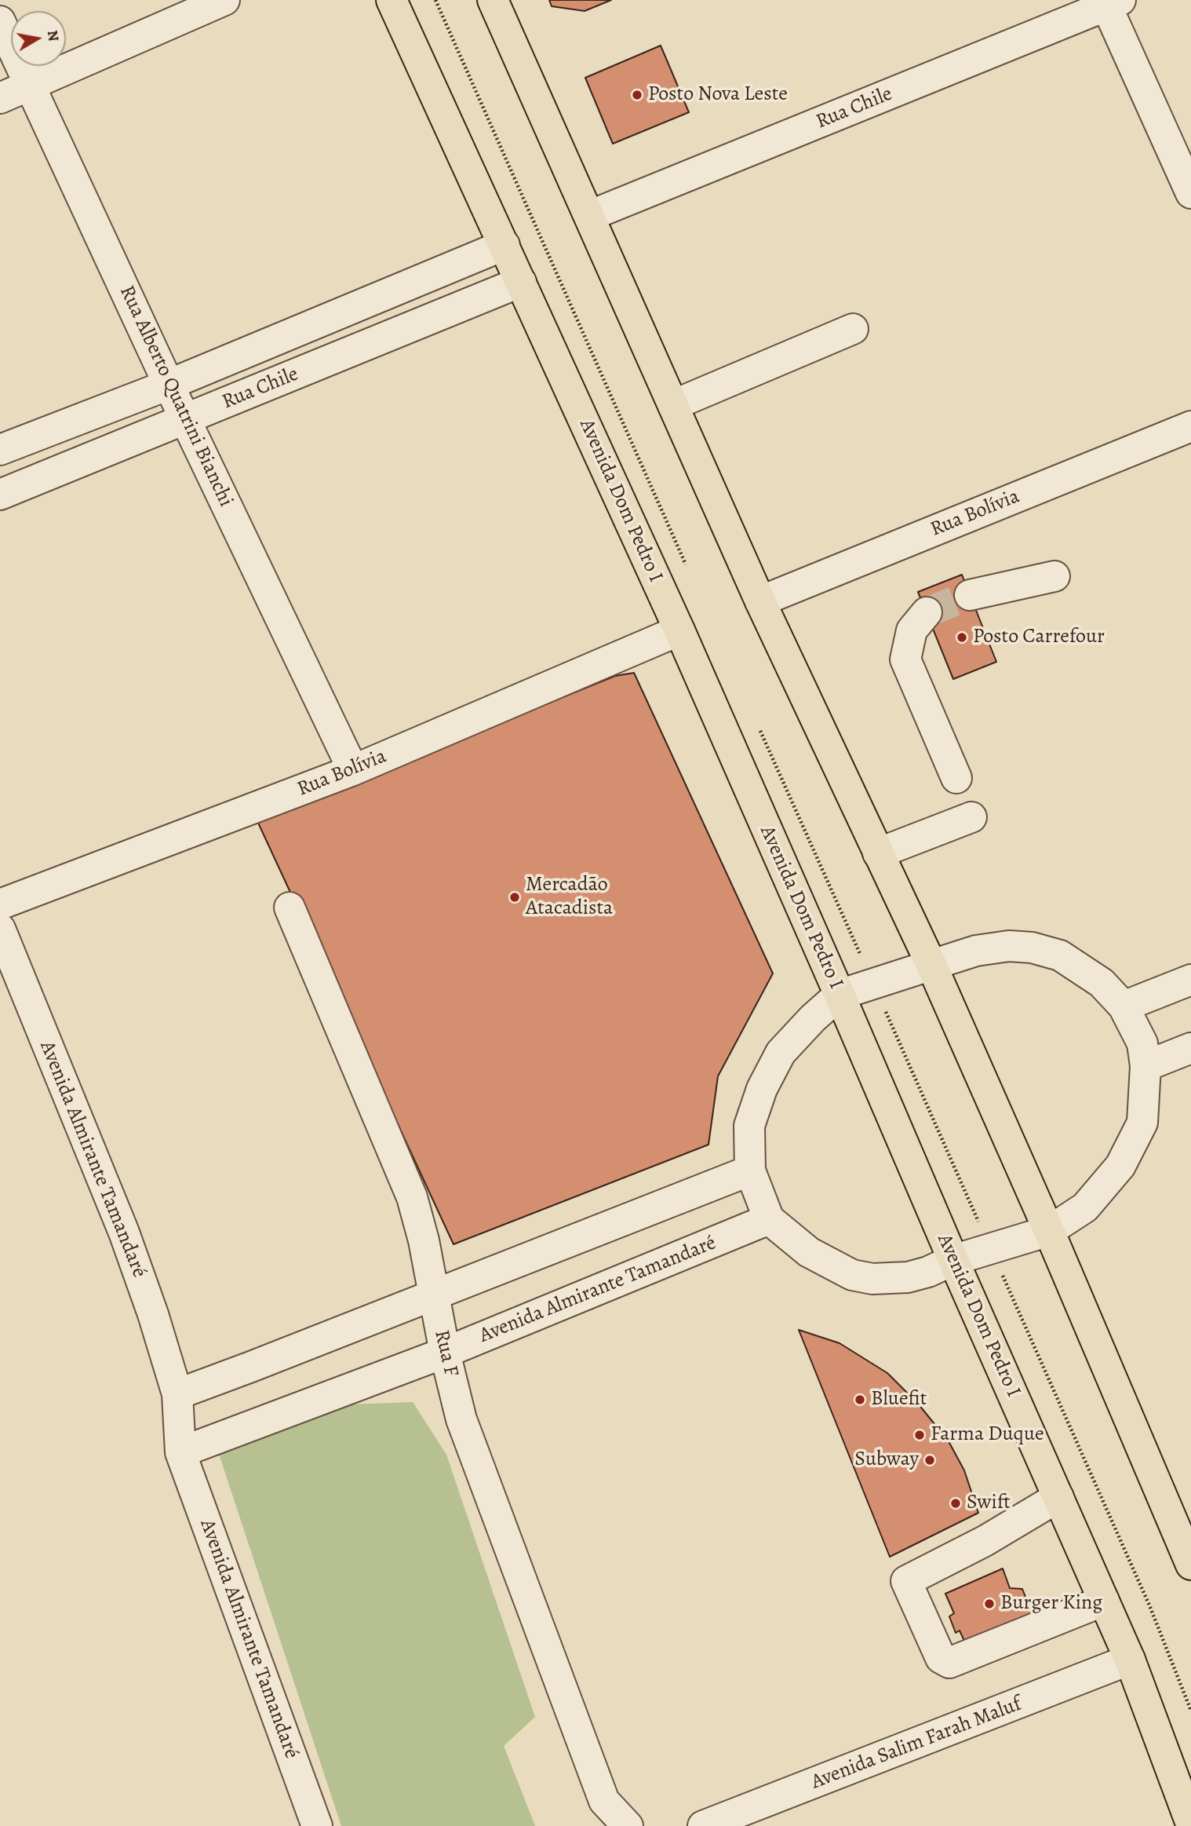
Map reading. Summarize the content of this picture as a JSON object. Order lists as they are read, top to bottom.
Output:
{
  "streets": {
    "main road": ["Avenida Dom Pedro I"],
    "street": [
      "Rua Chile",
      "Rua Alberto Quatrini Bianchi",
      "Rua Bolívia",
      "Avenida Almirante Tamandaré",
      "Rua F",
      "Avenida Salim Farah Maluf"
    ]
  },
  "crossings": [
    ["Rua Chile", "Rua Alberto Quatrini Bianchi"],
    ["Rua Chile", "Avenida Dom Pedro I"],
    ["Rua Alberto Quatrini Bianchi", "Rua Bolívia"],
    ["Avenida Dom Pedro I", "Rua Bolívia"],
    ["Avenida Dom Pedro I", "Avenida Salim Farah Maluf"],
    ["Avenida Almirante Tamandaré", "Rua F"]
  ],
  "places": [
    "Posto Nova Leste",
    "Posto Carrefour",
    "Mercadão Atacadista",
    "Bluefit",
    "Farma Duque",
    "Subway",
    "Swift",
    "Burger King"
  ],
  "north": "right"
}
